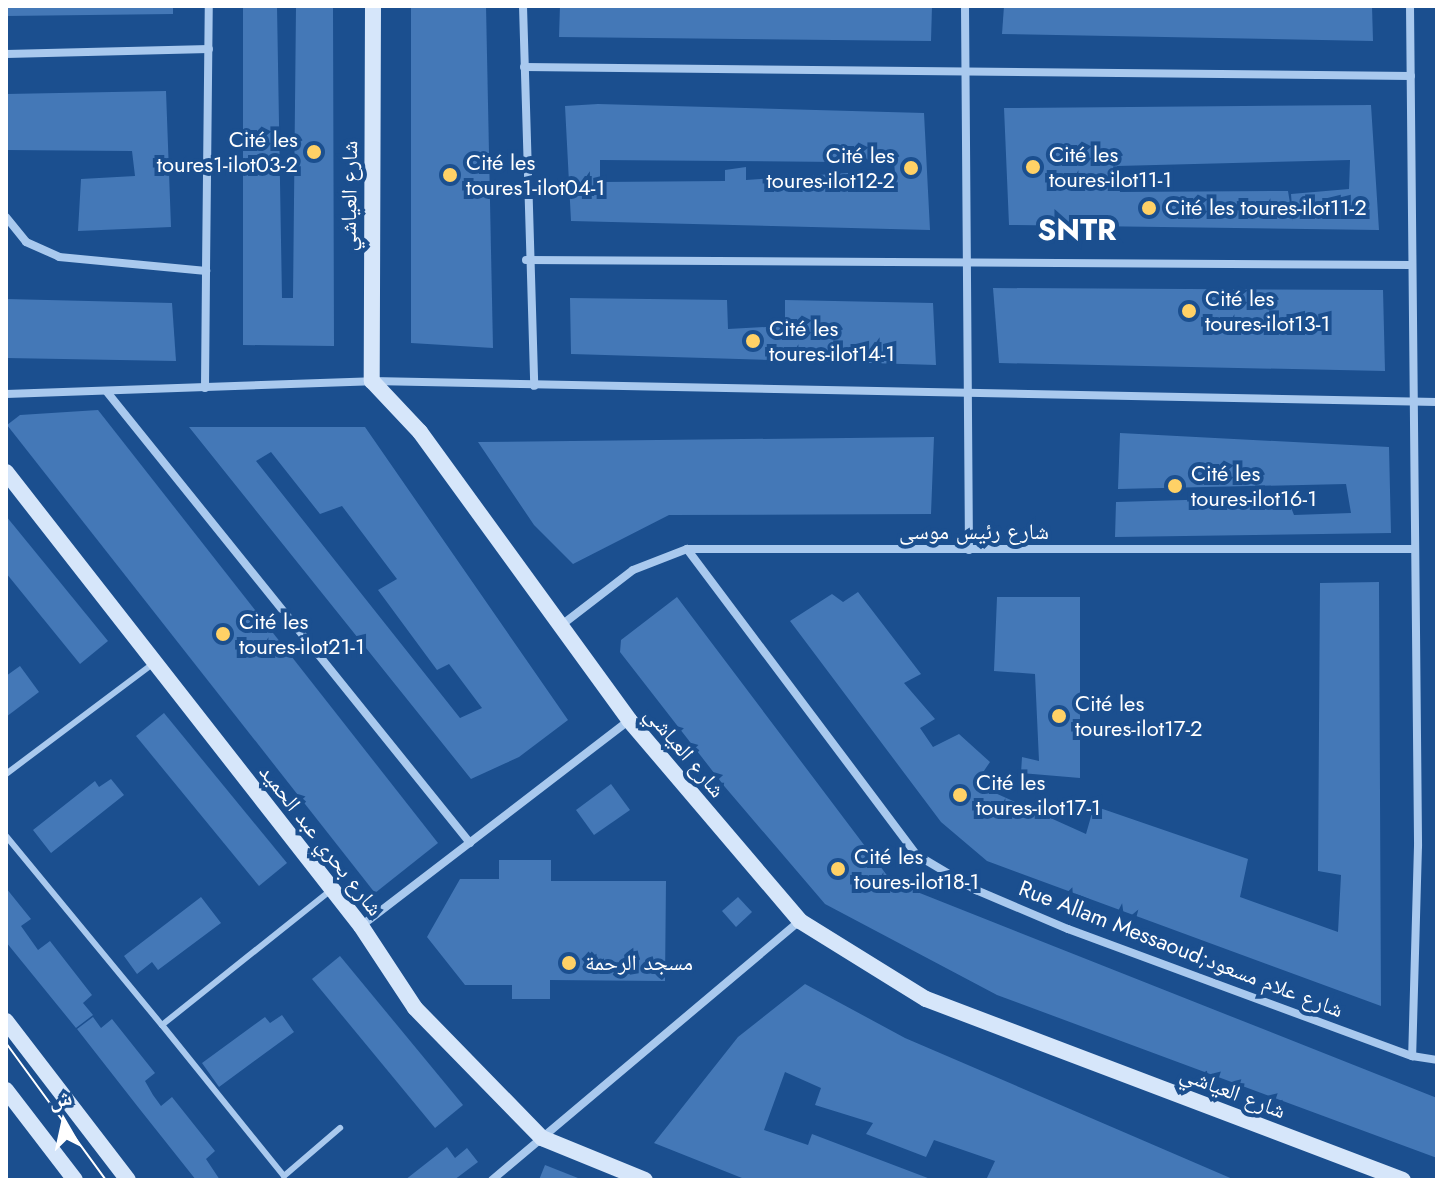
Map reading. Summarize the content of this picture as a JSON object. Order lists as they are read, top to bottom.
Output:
{
  "streets": {
    "street": [
      "شارع العياشي",
      "شارع رئيس موسى",
      "شارع بحري عبد الحميد",
      "Rue Allam Messaoud;شارع علام مسعود"
    ]
  },
  "crossings": [
    ["شارع العياشي", "شارع رئيس موسى"],
    ["شارع رئيس موسى", "Rue Allam Messaoud;شارع علام مسعود"]
  ],
  "districts": ["SNTR"],
  "places": [
    "Cité les toures1-ilot03-2",
    "Cité les toures-ilot11-1",
    "Cité les toures-ilot12-2",
    "Cité les toures1-ilot04-1",
    "Cité les toures-ilot11-2",
    "Cité les toures-ilot13-1",
    "Cité les toures-ilot14-1",
    "Cité les toures-ilot16-1",
    "Cité les toures-ilot21-1",
    "Cité les toures-ilot17-2",
    "Cité les toures-ilot17-1",
    "Cité les toures-ilot18-1",
    "مسجد الرحمة"
  ],
  "north": "top"
}
